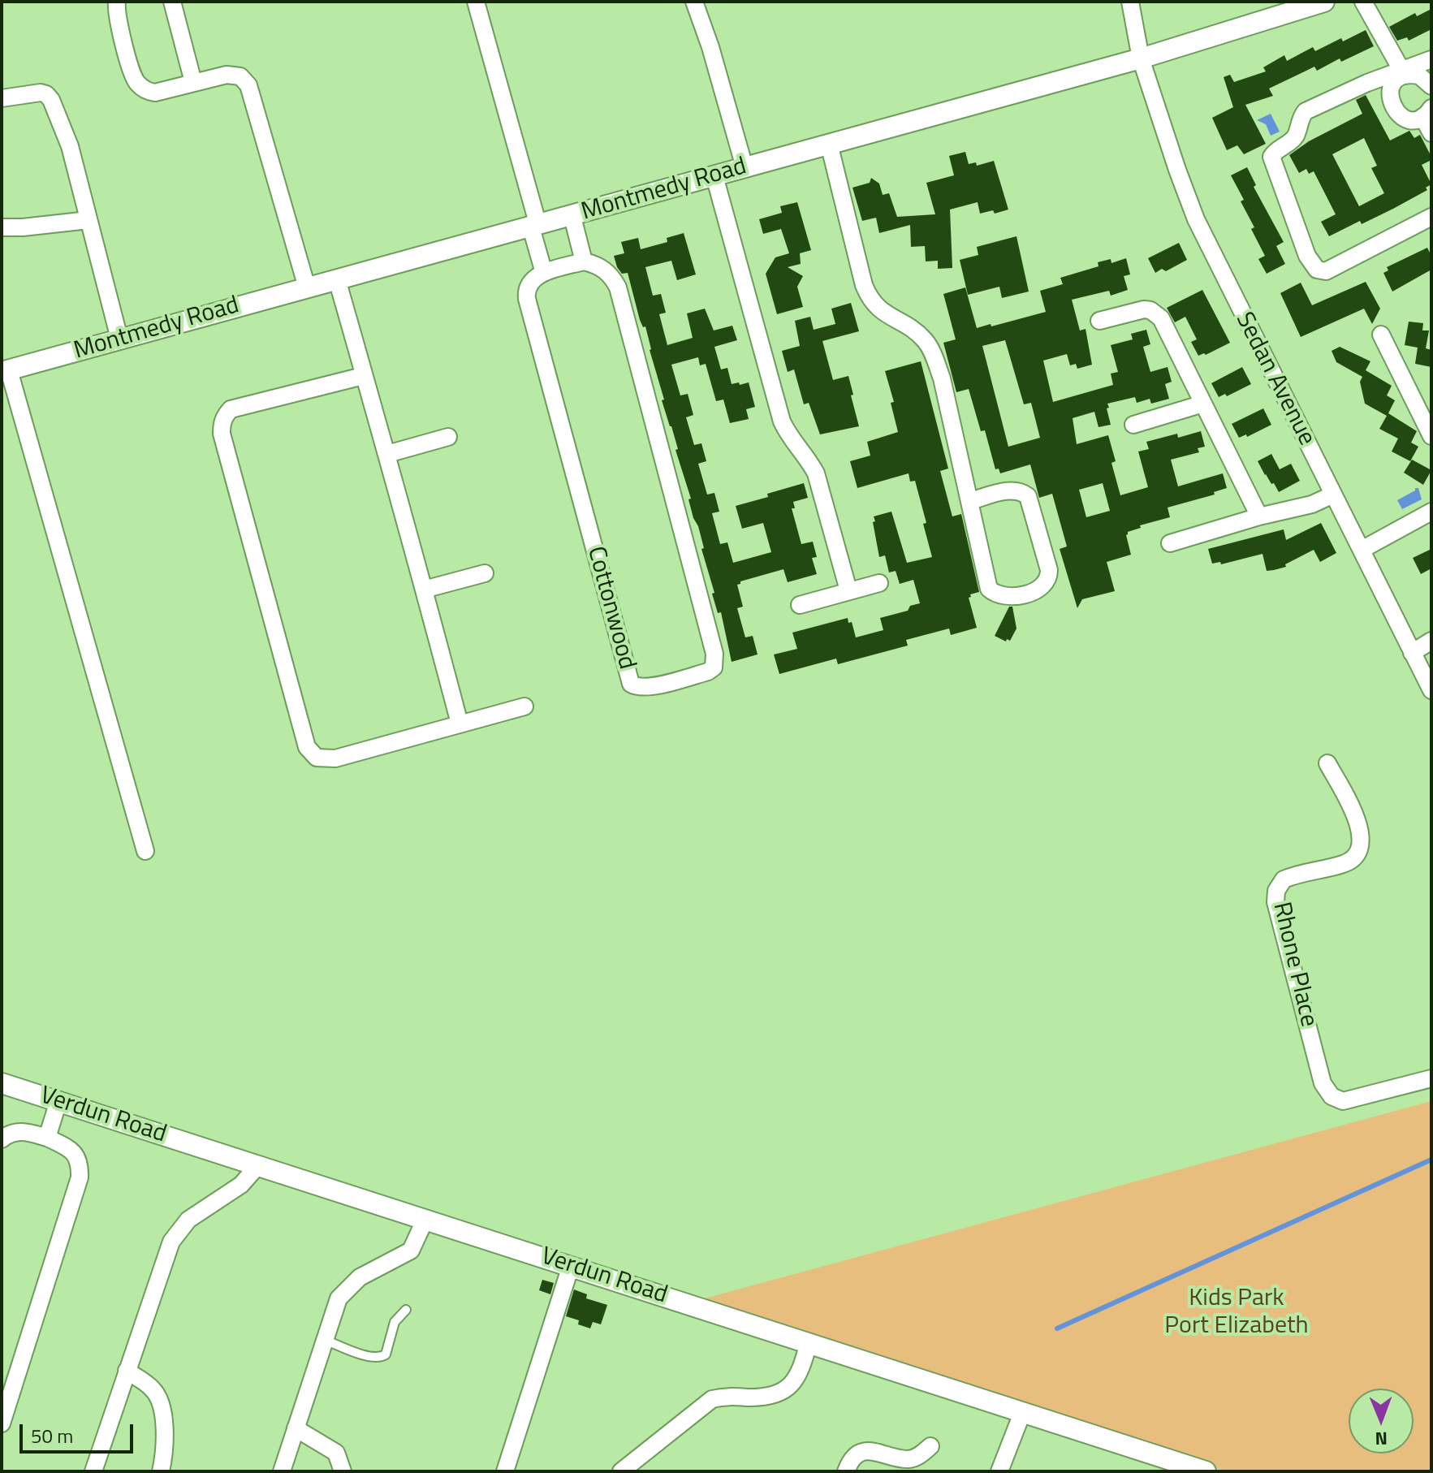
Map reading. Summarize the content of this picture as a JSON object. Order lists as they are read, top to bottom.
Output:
{
  "streets": {
    "street": [
      "Montmedy Road",
      "Sedan Avenue",
      "Cottonwood",
      "Rhone Place",
      "Verdun Road"
    ]
  },
  "crossings": [
    ["Montmedy Road", "Sedan Avenue"]
  ],
  "parks": ["Kids Park Port Elizabeth"],
  "scale_bar": "50 m",
  "north": "bottom"
}
